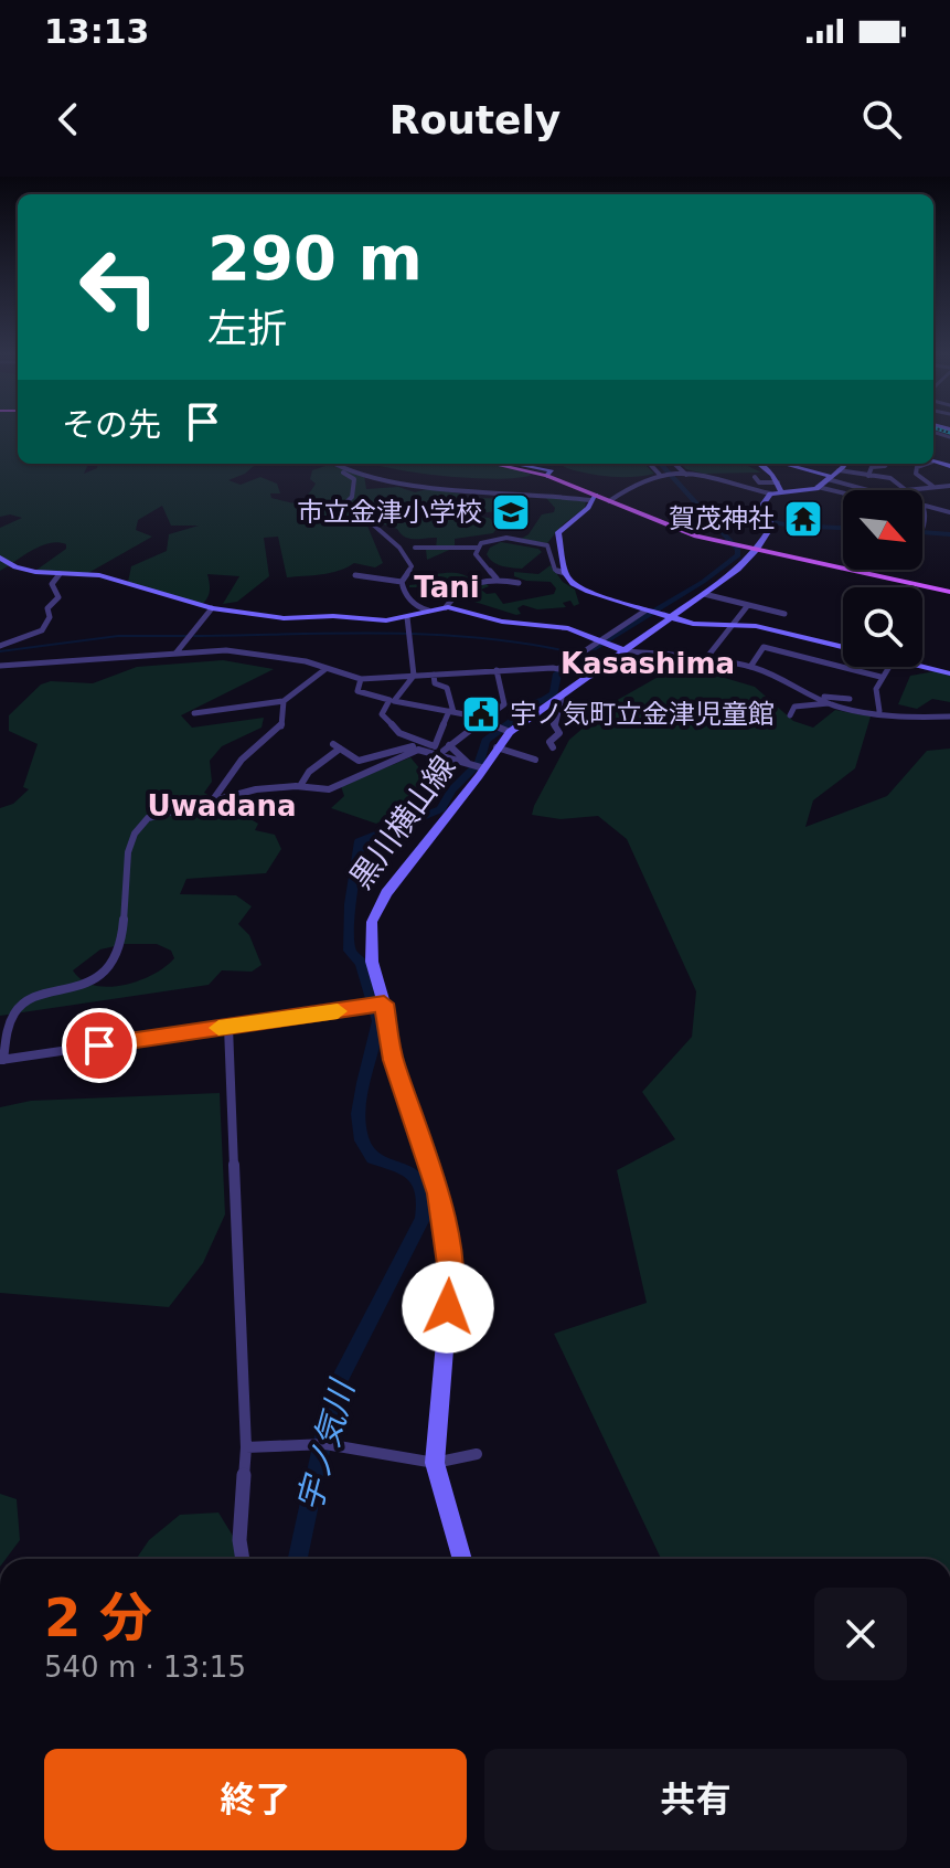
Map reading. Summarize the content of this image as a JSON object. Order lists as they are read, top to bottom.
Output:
{
  "streets": {
    "street": ["黒川横山線"]
  },
  "districts": ["Tani", "Kasashima", "Uwadana"],
  "water": ["宇ノ気川"],
  "places": {
    "school or university": ["市立金津小学校"],
    "temple": ["賀茂神社"],
    "public building": ["宇ノ気町立金津児童館"]
  },
  "north": "bottom right",
  "page": {
    "status": "13:13",
    "header": "Routely",
    "turn": ["290 m", "左折"],
    "then": "その先",
    "heading": ["2 分", "540 m · 13:15"],
    "buttons": ["終了", "共有"]
  }
}
